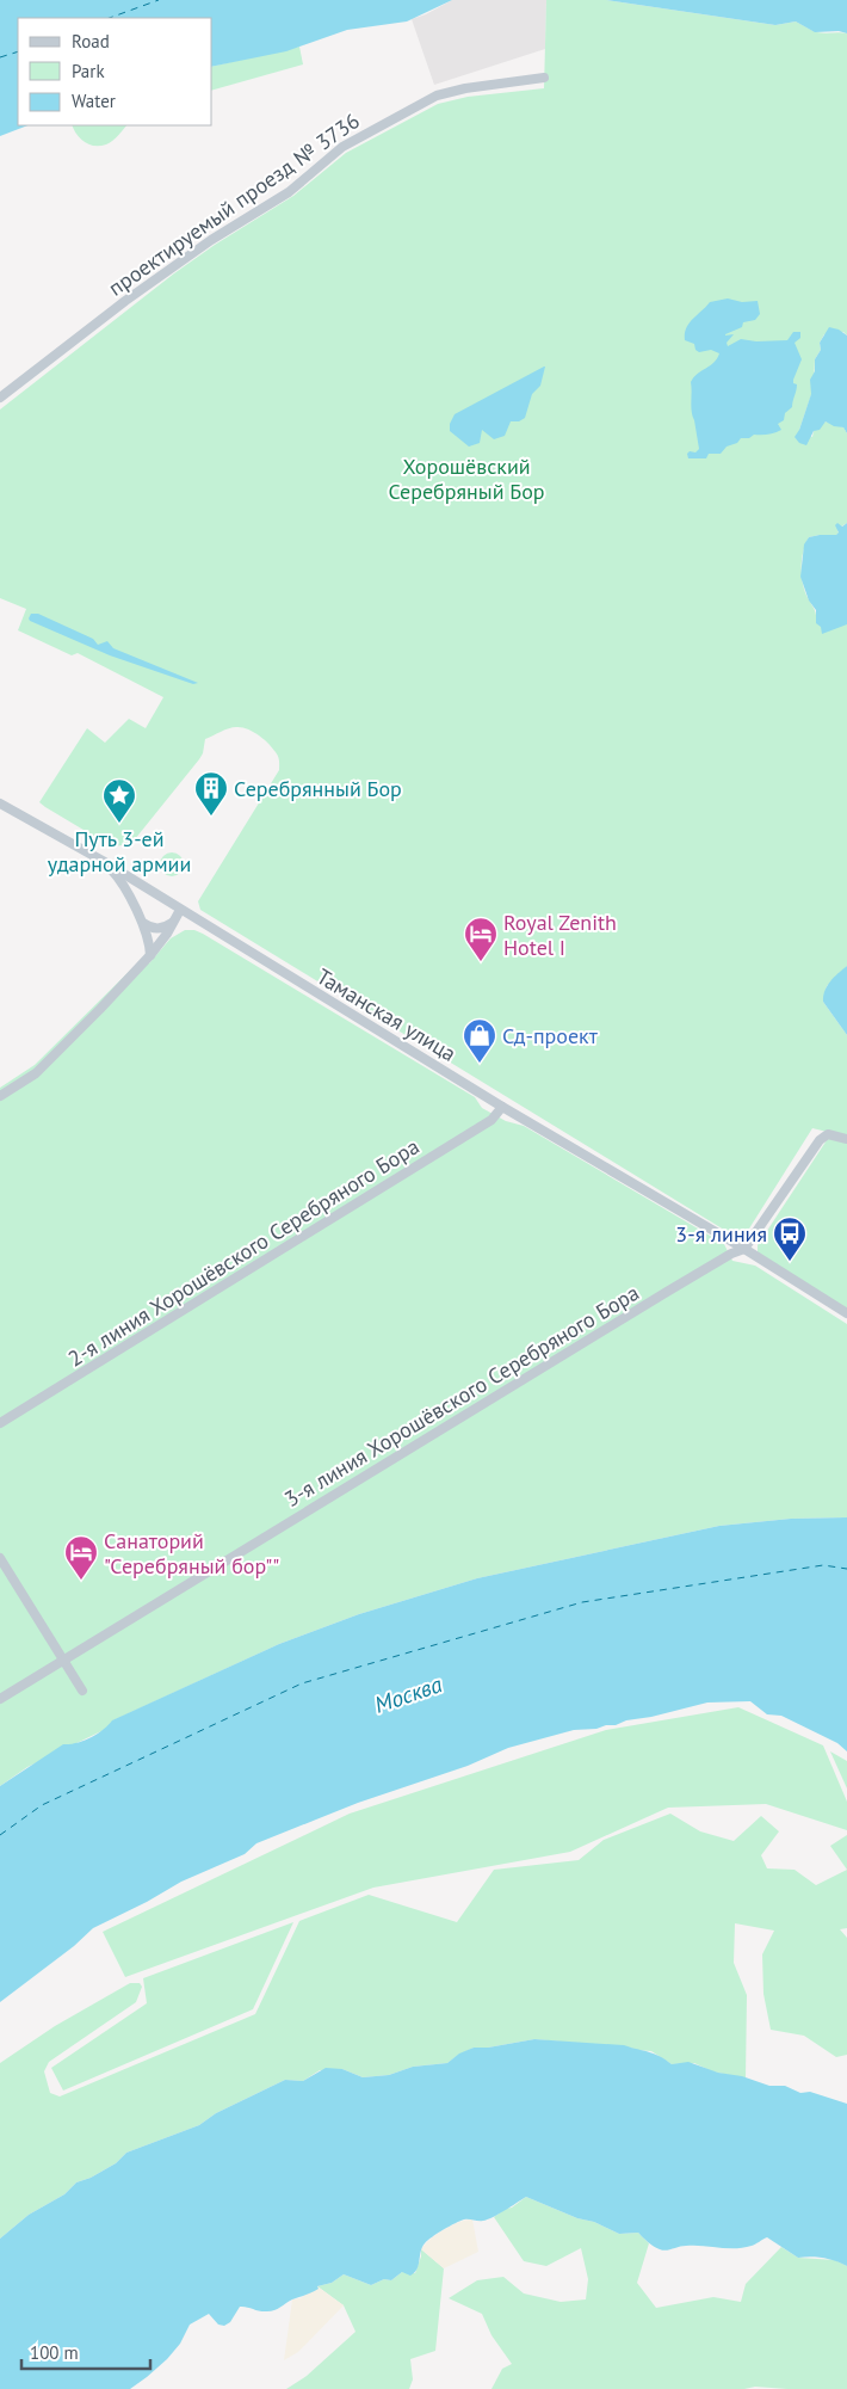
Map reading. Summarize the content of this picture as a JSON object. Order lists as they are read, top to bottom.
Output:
{
  "streets": {
    "street": [
      "проектируемый проезд № 3736",
      "Таманская улица",
      "2-я линия Хорошёвского Серебряного Бора",
      "3-я линия Хорошёвского Серебряного Бора"
    ]
  },
  "crossings": [
    ["Таманская улица", "2-я линия Хорошёвского Серебряного Бора"],
    ["Таманская улица", "3-я линия Хорошёвского Серебряного Бора"]
  ],
  "water": ["Москва"],
  "parks": ["Хорошёвский Серебряный Бор"],
  "places": {
    "building": ["Серебрянный Бор"],
    "place": ["Путь 3-ей ударной армии"],
    "hotel": ["Royal Zenith Hotel I", "Санаторий \"Серебряный бор\"\""],
    "shop": ["Сд-проект"],
    "bus stop": ["3-я линия"]
  },
  "legend": ["Road", "Park", "Water"],
  "scale_bar": "100 m"
}
